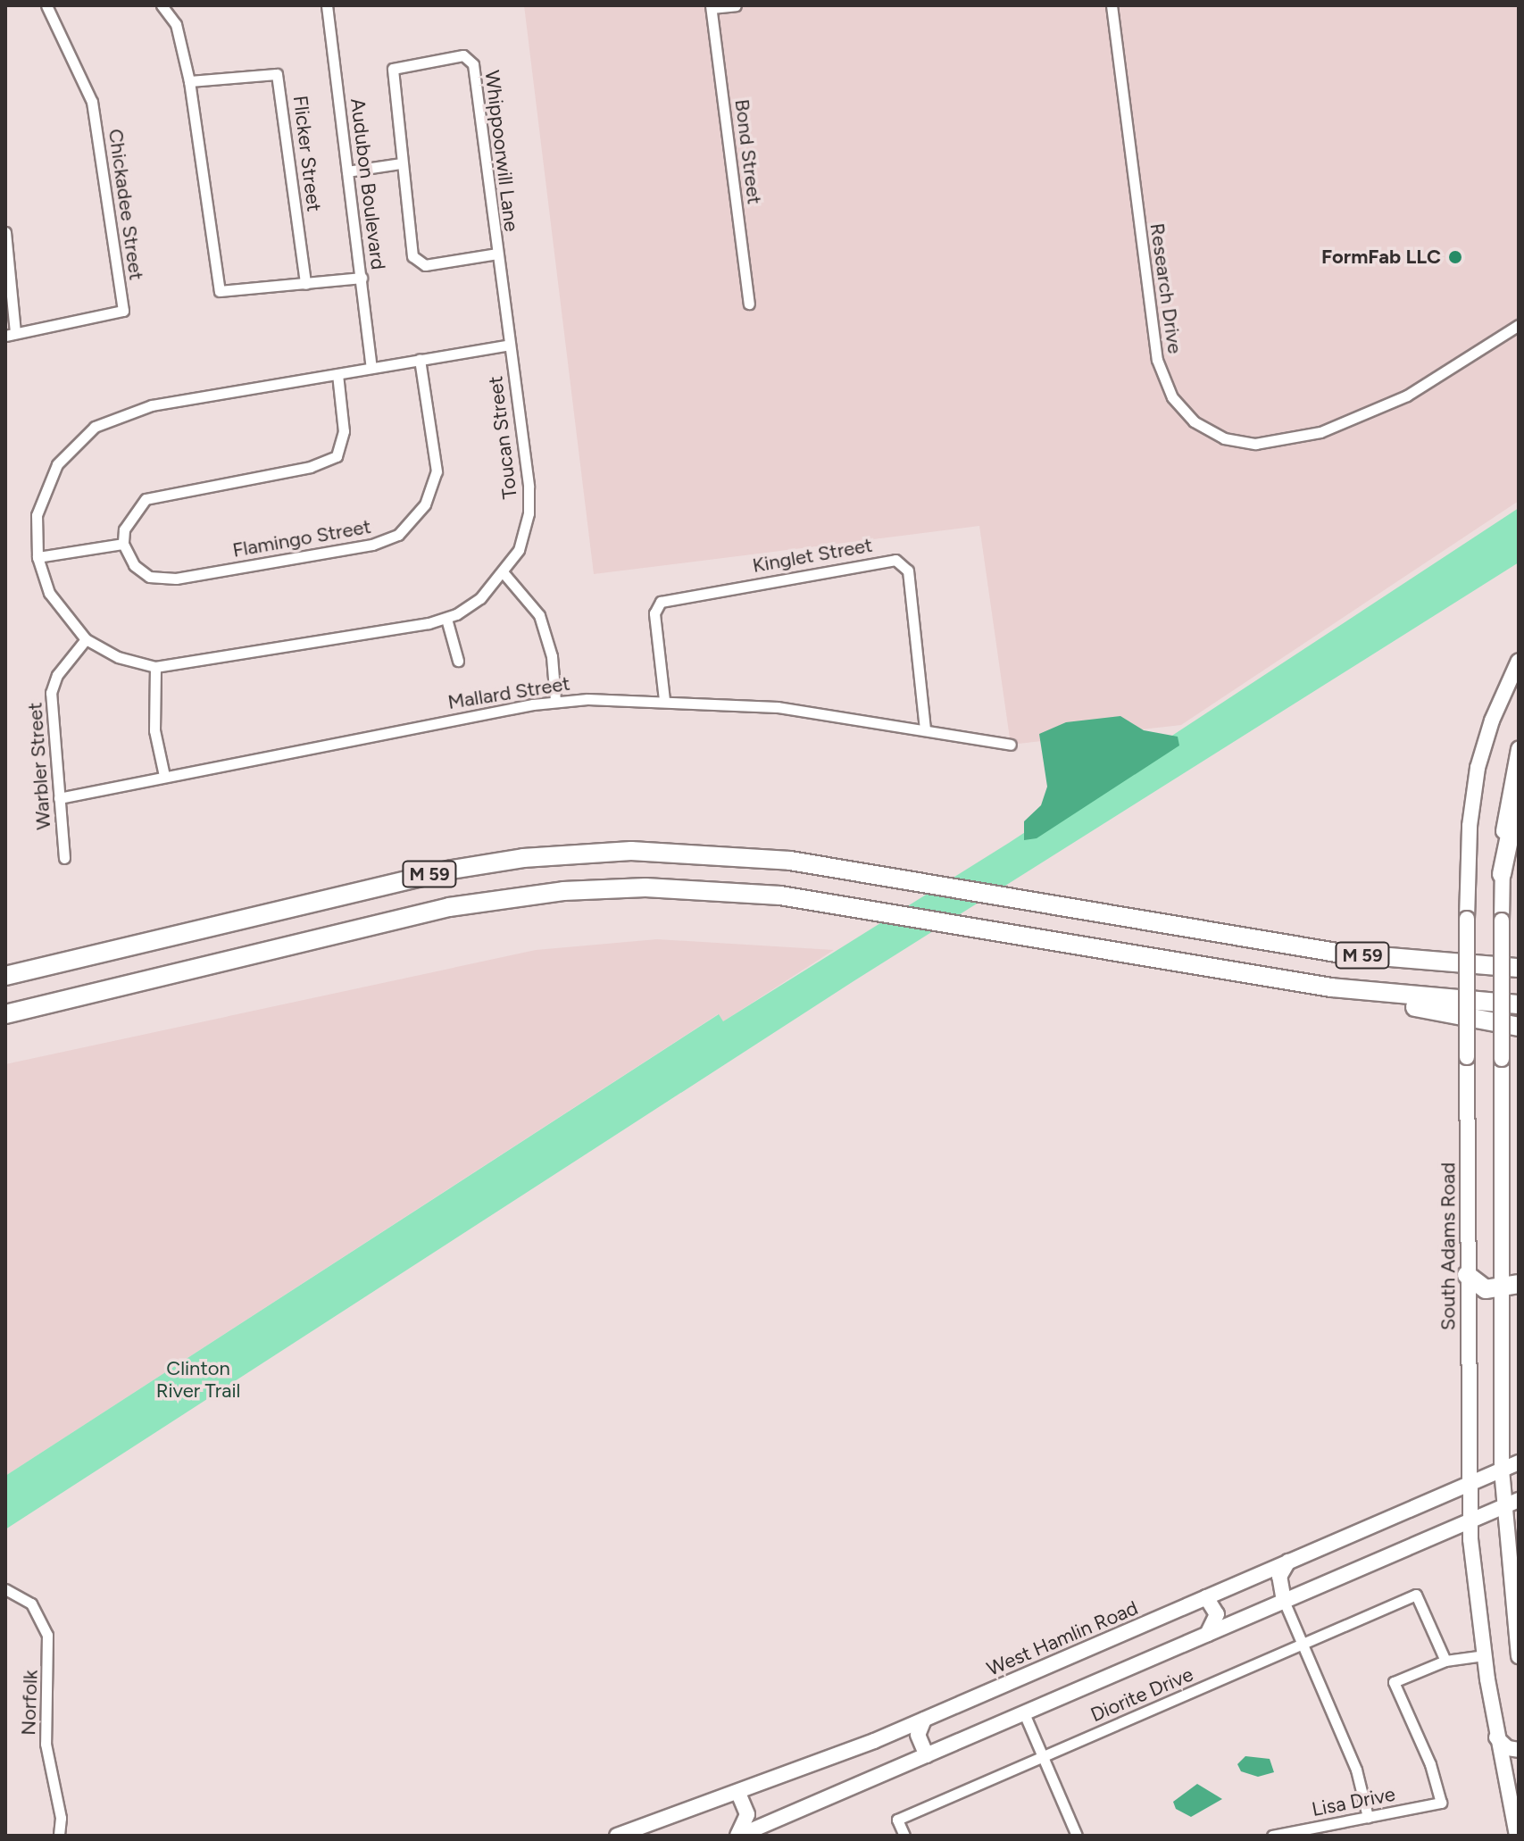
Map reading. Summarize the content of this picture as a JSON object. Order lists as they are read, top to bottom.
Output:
{
  "streets": {
    "highway": ["M 59"],
    "main road": ["South Adams Road", "West Hamlin Road"],
    "street": [
      "Whippoorwill Lane",
      "Bond Street",
      "Flicker Street",
      "Audubon Boulevard",
      "Chickadee Street",
      "Research Drive",
      "Toucan Street",
      "Flamingo Street",
      "Kinglet Street",
      "Mallard Street",
      "Warbler Street",
      "Diorite Drive",
      "Norfolk",
      "Lisa Drive"
    ]
  },
  "crossings": [
    ["Whippoorwill Lane", "Toucan Street"],
    ["Audubon Boulevard", "Toucan Street"],
    ["Toucan Street", "Flamingo Street"],
    ["Toucan Street", "Warbler Street"],
    ["Kinglet Street", "Mallard Street"],
    ["Mallard Street", "Warbler Street"],
    ["South Adams Road", "West Hamlin Road"],
    ["Diorite Drive", "Lisa Drive"]
  ],
  "parks": ["Clinton River Trail"],
  "places": ["FormFab LLC"]
}
